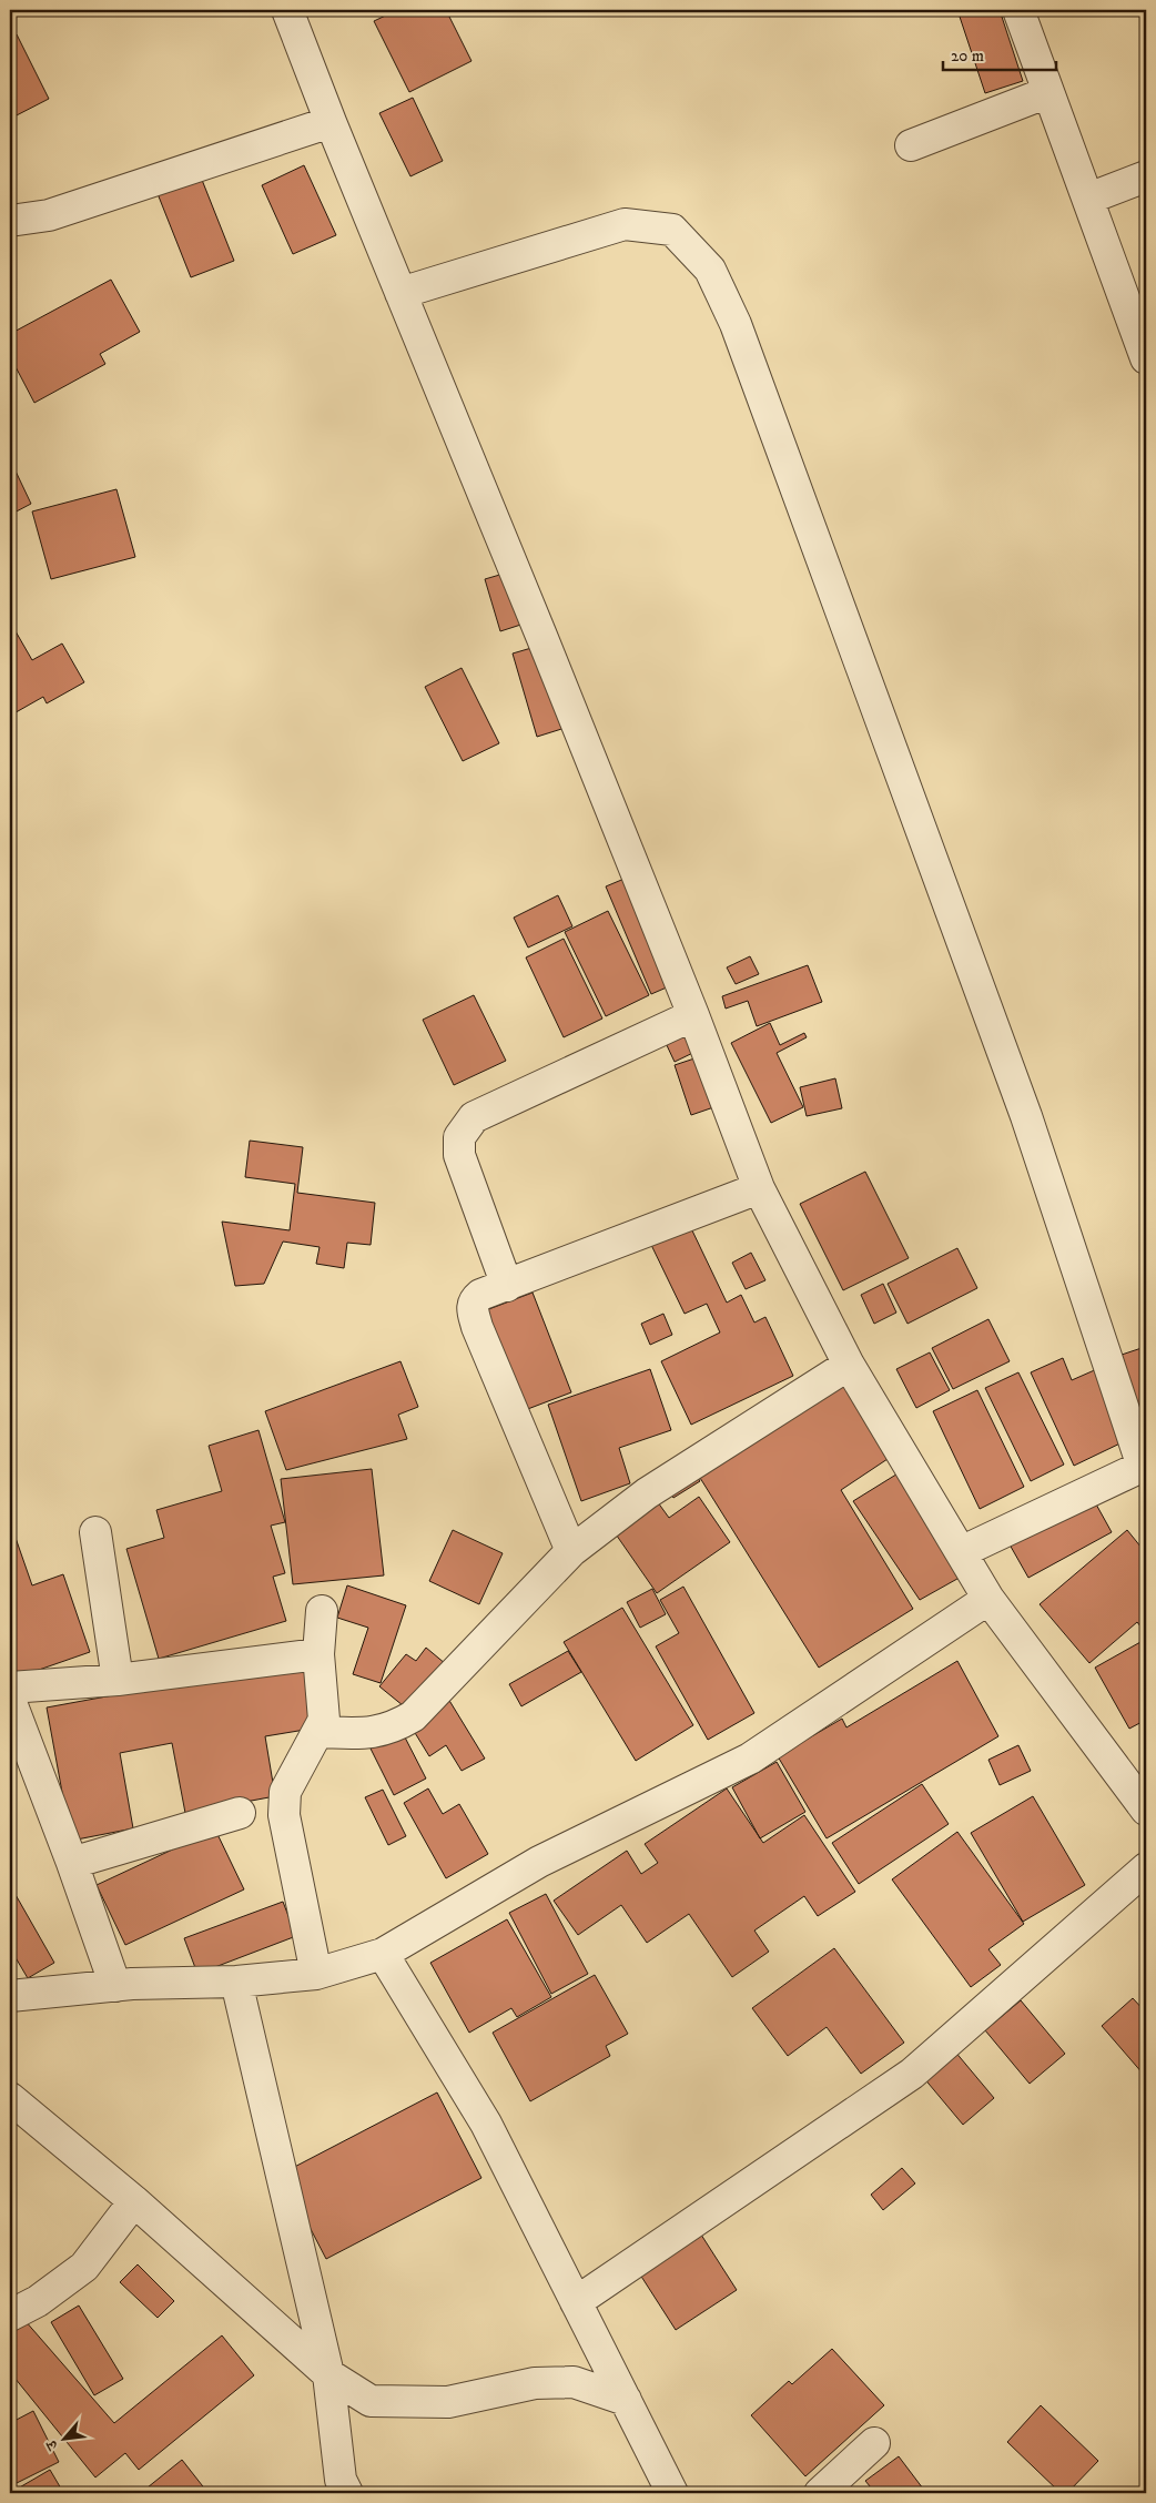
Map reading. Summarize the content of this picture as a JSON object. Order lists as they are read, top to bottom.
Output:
{
  "scale_bar": "20 m",
  "north": "bottom left"
}
